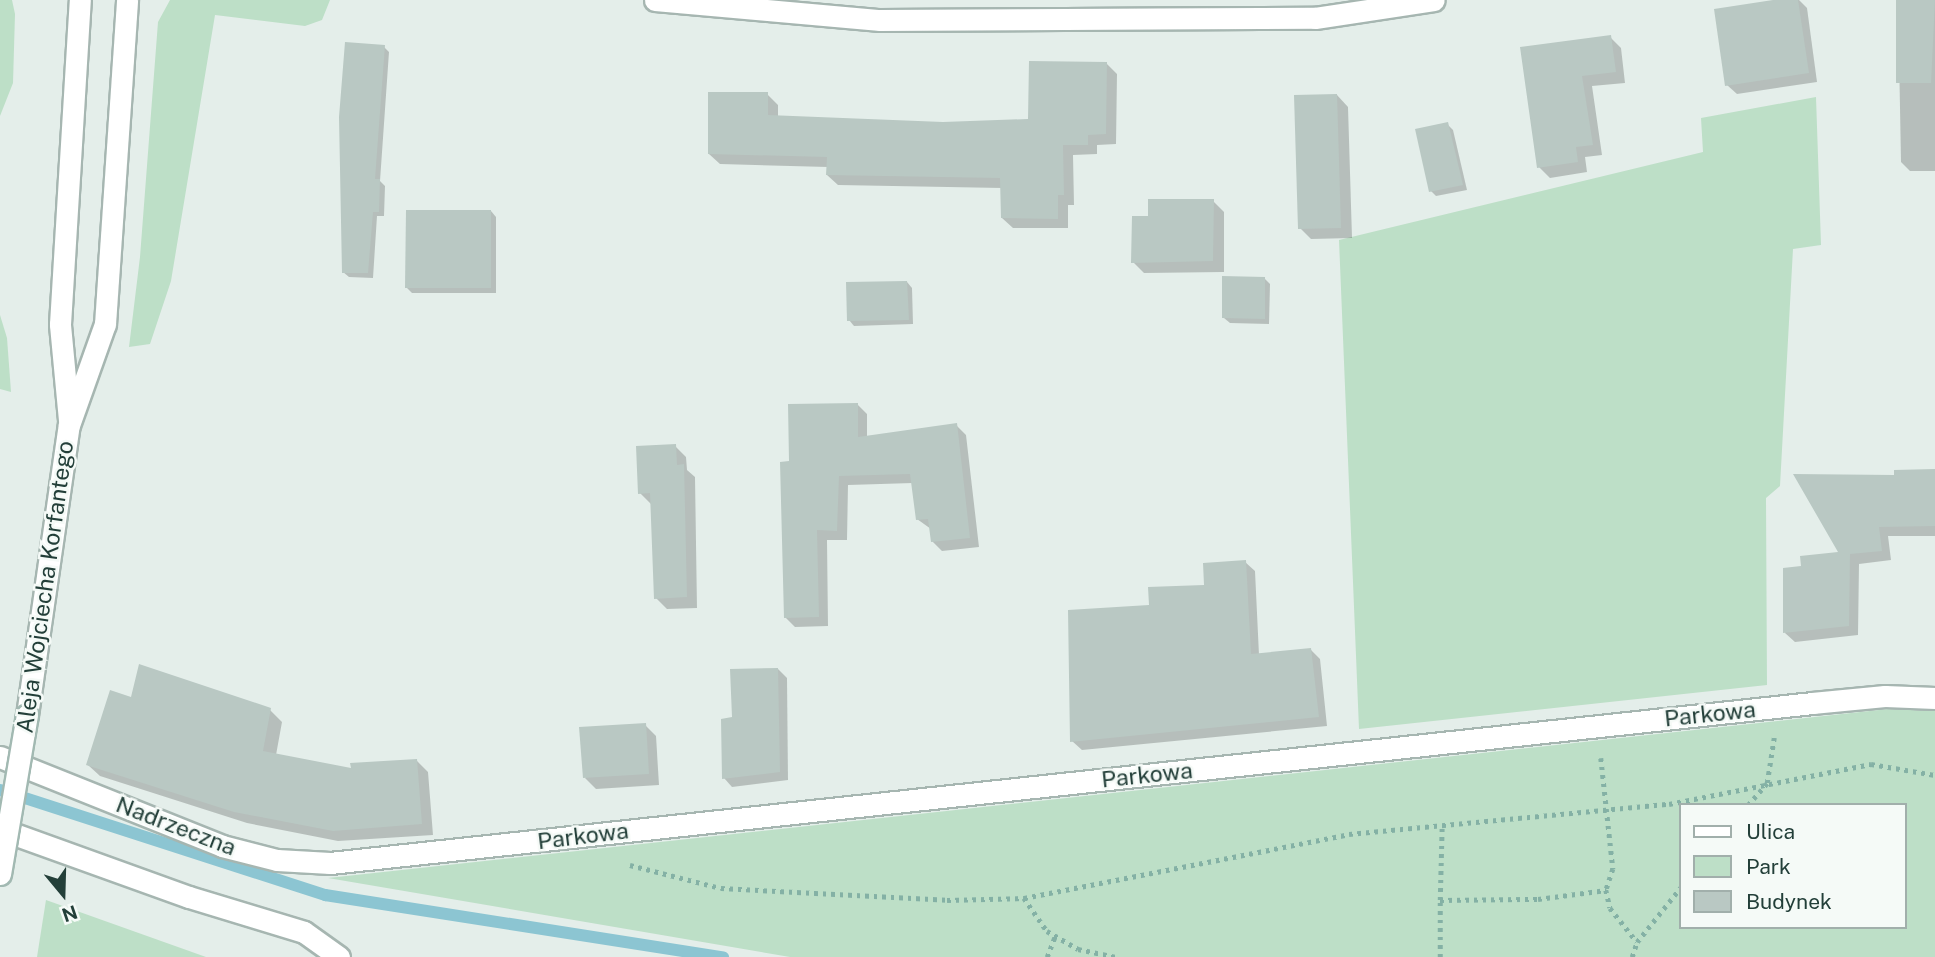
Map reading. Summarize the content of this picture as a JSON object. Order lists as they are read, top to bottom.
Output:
{
  "streets": {
    "street": ["Aleja Wojciecha Korfantego", "Parkowa", "Nadrzeczna"]
  },
  "crossings": [
    ["Parkowa", "Nadrzeczna"]
  ],
  "legend": ["Ulica", "Park", "Budynek"],
  "north": "bottom"
}
